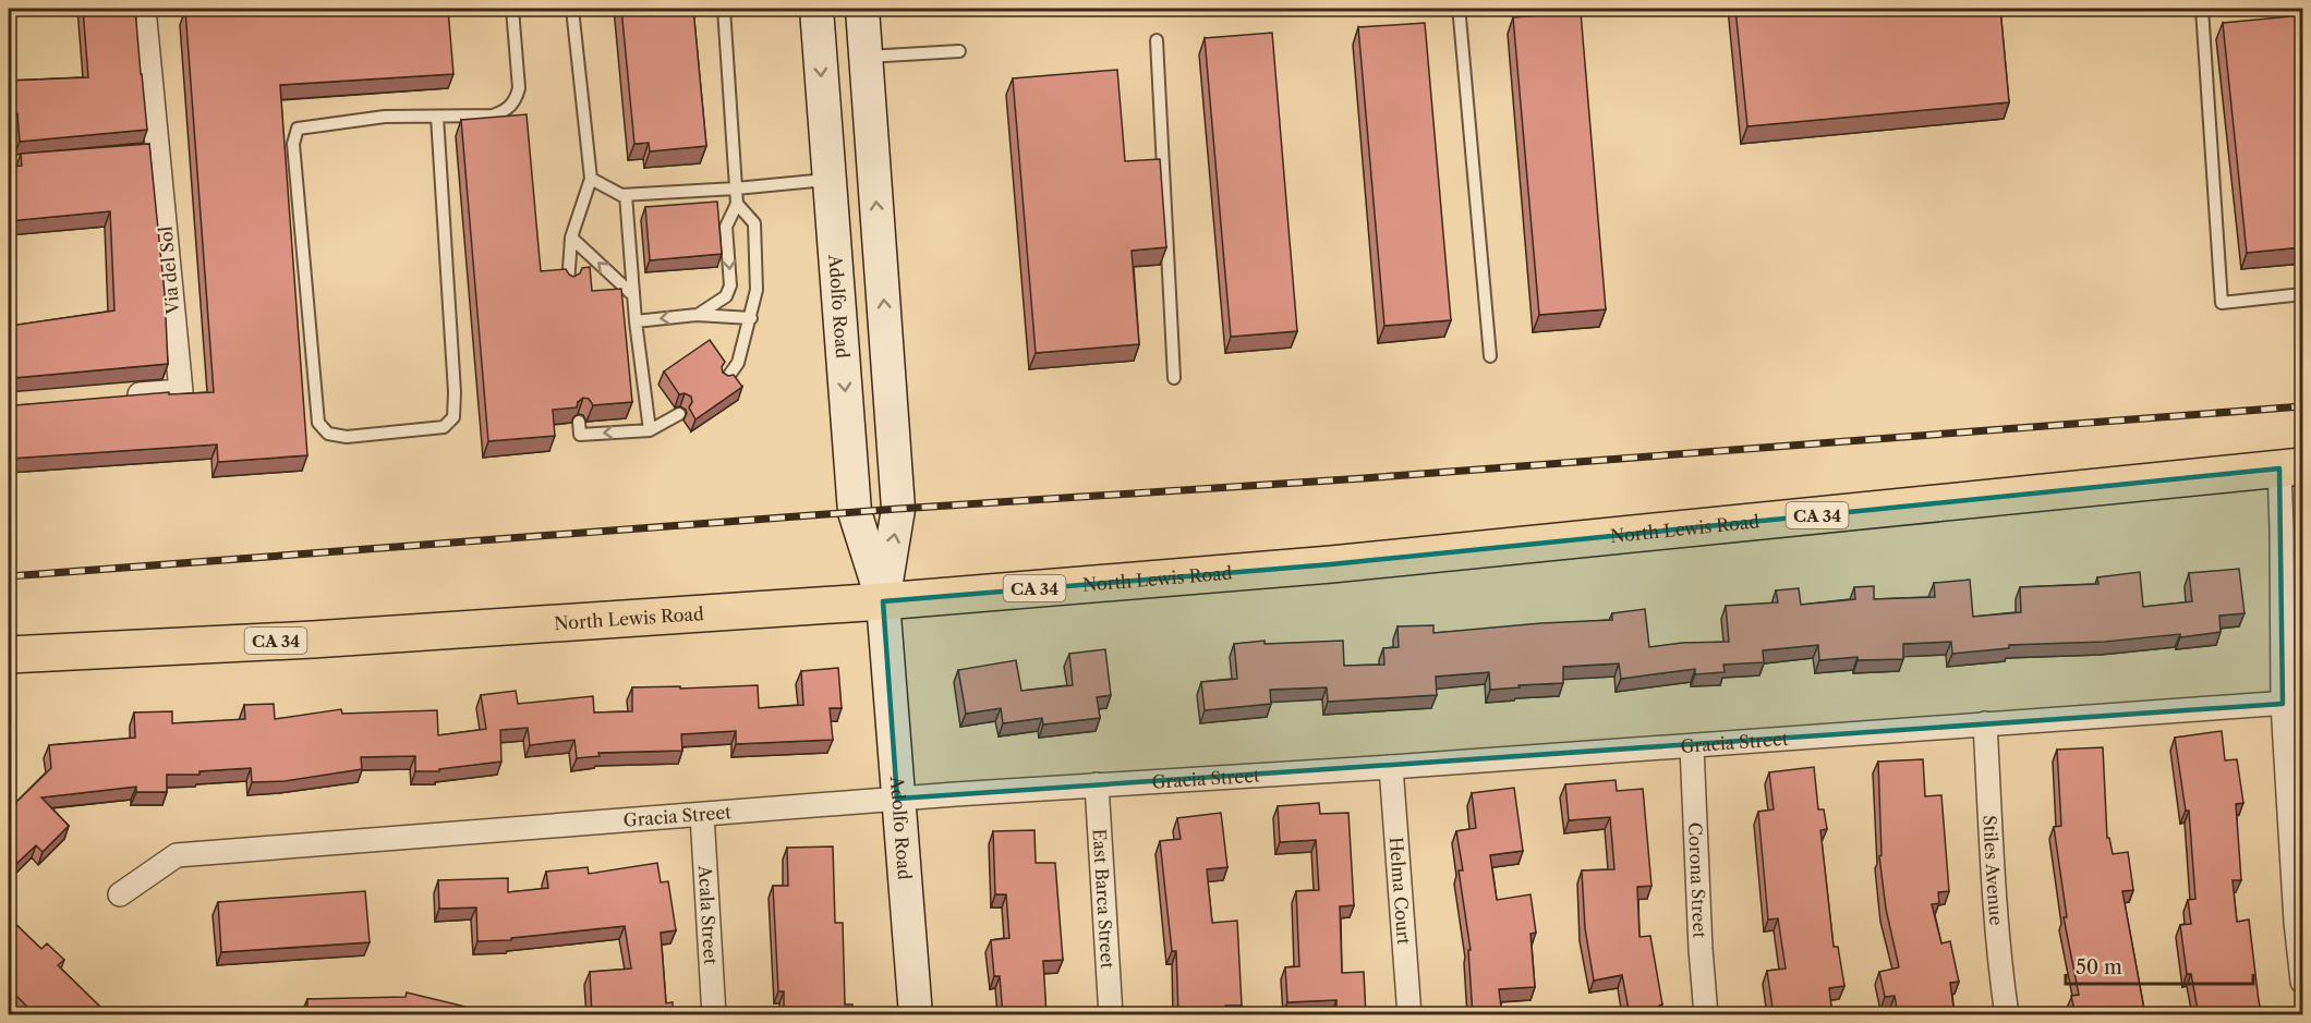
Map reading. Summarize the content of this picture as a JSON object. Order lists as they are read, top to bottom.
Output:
{
  "streets": {
    "main road": ["Adolfo Road", "CA 34", "North Lewis Road"],
    "street": [
      "Via del Sol",
      "Gracia Street",
      "Stiles Avenue",
      "Corona Street",
      "Helma Court",
      "East Barca Street",
      "Acala Street"
    ]
  },
  "crossings": [
    ["Adolfo Road", "North Lewis Road"],
    ["Adolfo Road", "Gracia Street"],
    ["Gracia Street", "Stiles Avenue"],
    ["Gracia Street", "Corona Street"],
    ["Gracia Street", "Helma Court"],
    ["Gracia Street", "East Barca Street"],
    ["Gracia Street", "Acala Street"]
  ],
  "scale_bar": "50 m"
}
